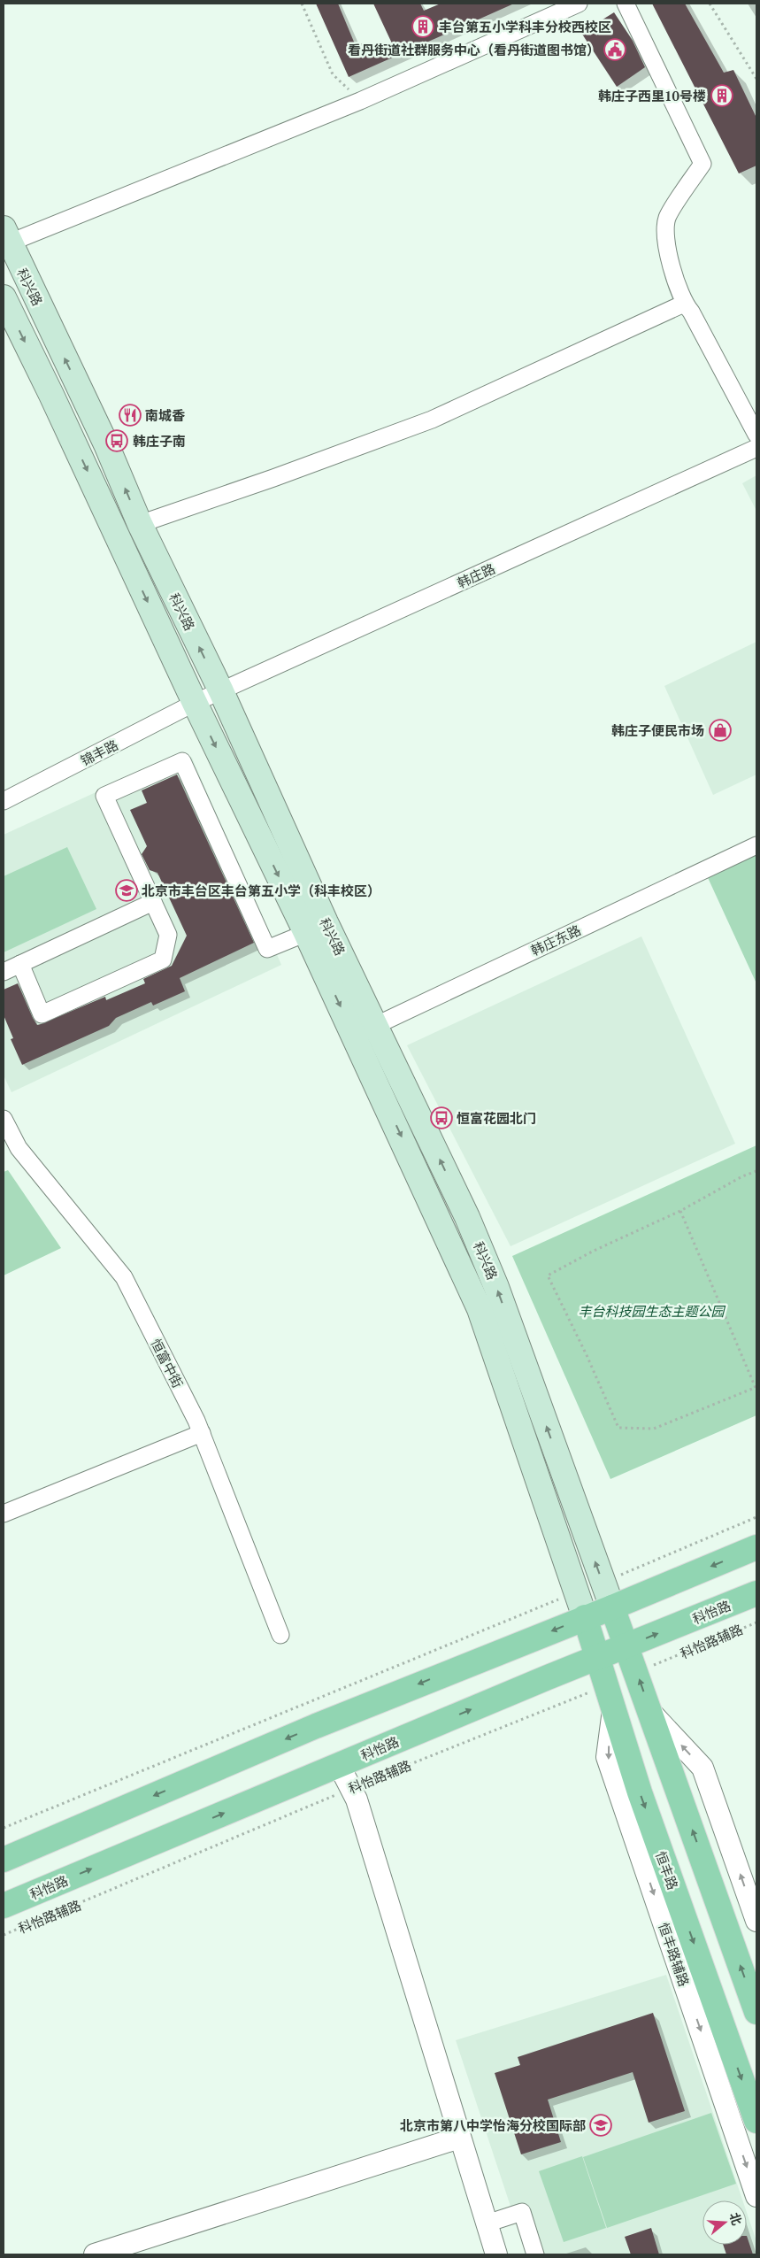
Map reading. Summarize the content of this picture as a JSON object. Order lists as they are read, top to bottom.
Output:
{
  "streets": {
    "main road": ["科兴路", "科怡路", "恒丰路"],
    "street": [
      "韩庄路",
      "锦丰路",
      "韩庄东路",
      "恒富中街",
      "科怡路辅路",
      "恒丰路辅路"
    ]
  },
  "crossings": [
    ["科兴路", "韩庄路"],
    ["科兴路", "锦丰路"],
    ["科兴路", "韩庄东路"],
    ["科兴路", "恒丰路"],
    ["韩庄路", "锦丰路"],
    ["科怡路", "科怡路辅路"],
    ["科怡路", "恒丰路"],
    ["科怡路辅路", "恒丰路"],
    ["恒丰路", "恒丰路辅路"]
  ],
  "parks": ["丰台科技园生态主题公园"],
  "places": {
    "building": ["丰台第五小学科丰分校西校区", "韩庄子西里10号楼"],
    "public building": ["看丹街道社群服务中心（看丹街道图书馆）"],
    "restaurant": ["南城香"],
    "bus stop": ["韩庄子南", "恒富花园北门"],
    "shop": ["韩庄子便民市场"],
    "school or university": ["北京市丰台区丰台第五小学（科丰校区）", "北京市第八中学怡海分校国际部"]
  },
  "north": "right"
}
